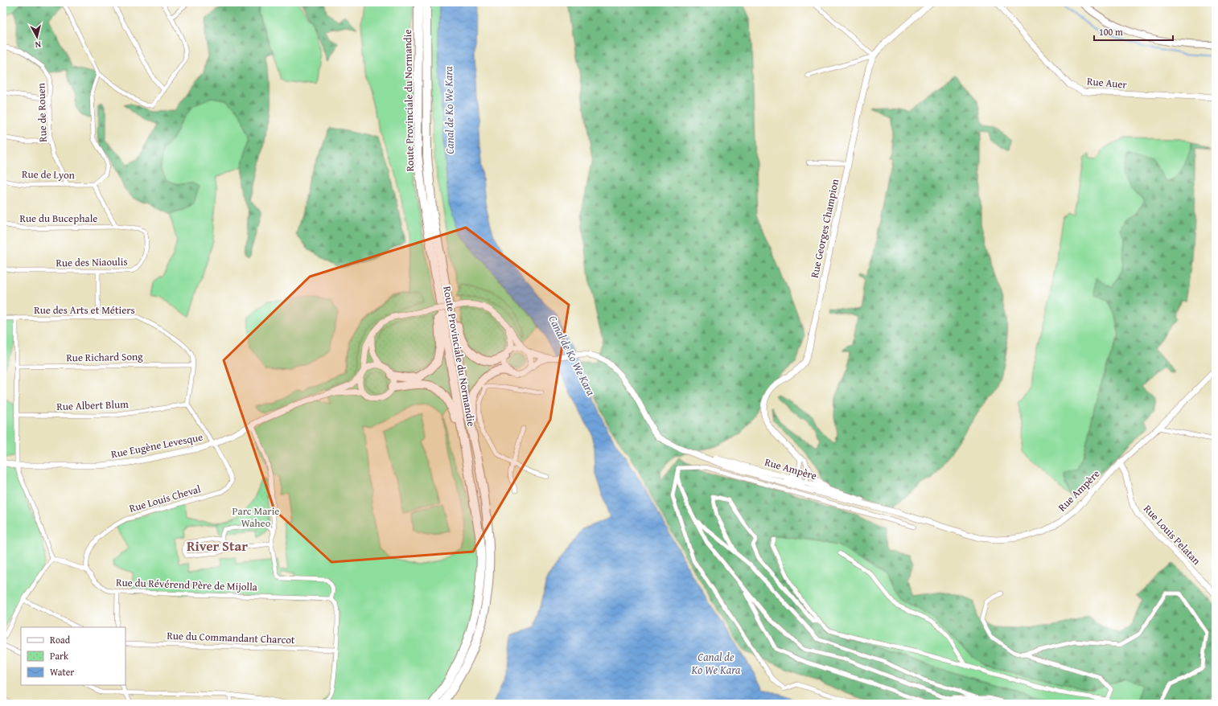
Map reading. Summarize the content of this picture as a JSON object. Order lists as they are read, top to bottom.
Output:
{
  "streets": {
    "highway": ["Route Provinciale du Normandie"],
    "main road": [
      "Rue Auer",
      "Rue Georges Champion",
      "Rue Eugène Levesque",
      "Rue Ampère",
      "Rue Louis Pelatan"
    ],
    "street": [
      "Rue de Rouen",
      "Rue de Lyon",
      "Rue du Bucephale",
      "Rue des Niaoulis",
      "Rue des Arts et Métiers",
      "Rue Richard Song",
      "Rue Albert Blum",
      "Rue Louis Cheval",
      "Rue du Révérend Père de Mijolla",
      "Rue du Commandant Charcot"
    ]
  },
  "crossings": [
    ["Rue de Rouen", "Rue de Lyon"],
    ["Rue du Bucephale", "Rue des Niaoulis"],
    ["Rue des Arts et Métiers", "Rue Richard Song"],
    ["Rue des Arts et Métiers", "Rue Albert Blum"],
    ["Rue Eugène Levesque", "Rue Louis Cheval"],
    ["Rue Ampère", "Rue Louis Pelatan"],
    ["Rue Louis Cheval", "Rue du Révérend Père de Mijolla"]
  ],
  "districts": ["River Star"],
  "water": ["Canal de Ko We Kara"],
  "parks": ["Parc Marie Waheo"],
  "legend": ["Road", "Park", "Water"],
  "scale_bar": "100 m",
  "north": "bottom"
}
